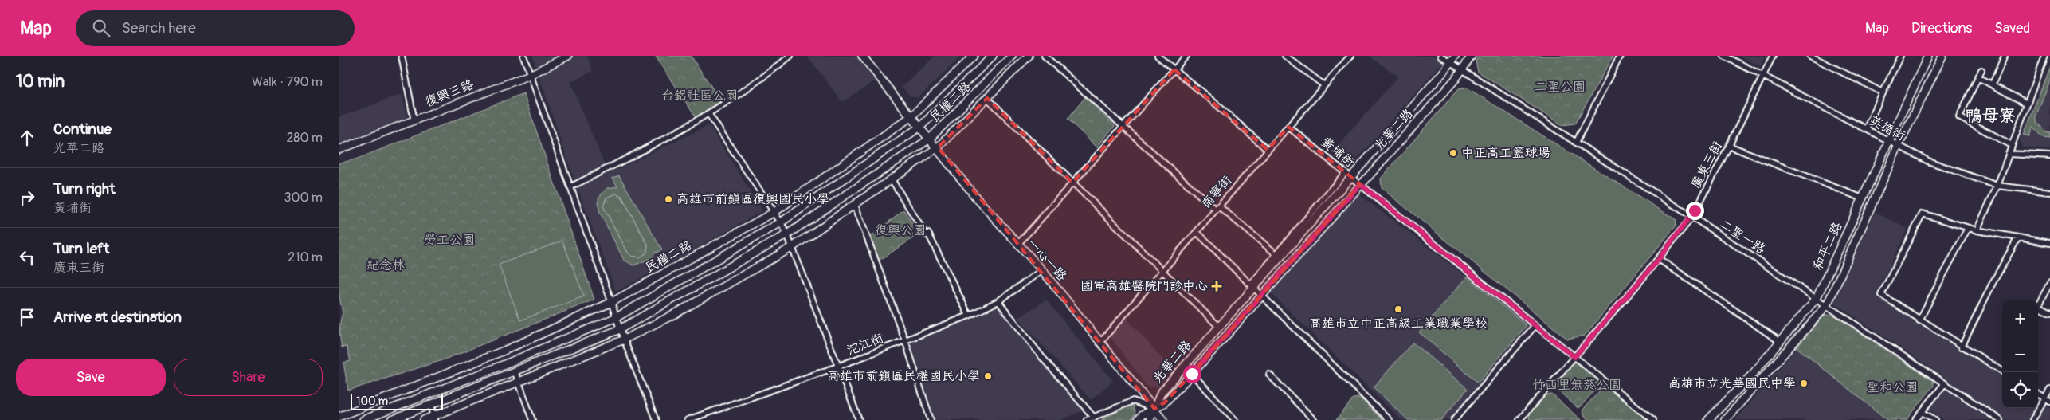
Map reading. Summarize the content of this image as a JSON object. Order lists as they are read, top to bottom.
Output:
{
  "streets": {
    "street": [
      "復興三路",
      "民權二路",
      "英德街",
      "光華二路",
      "黃埔街",
      "廣東三街",
      "南寧街",
      "二聖一路",
      "和平二路",
      "一心一路",
      "沱江街"
    ]
  },
  "crossings": [
    ["民權二路", "一心一路"],
    ["英德街", "廣東三街"],
    ["英德街", "和平二路"],
    ["光華二路", "黃埔街"],
    ["光華二路", "二聖一路"],
    ["光華二路", "一心一路"],
    ["黃埔街", "廣東三街"],
    ["黃埔街", "南寧街"],
    ["廣東三街", "二聖一路"],
    ["南寧街", "一心一路"],
    ["二聖一路", "和平二路"],
    ["一心一路", "沱江街"]
  ],
  "districts": ["鴨母寮"],
  "parks": [
    "二聖公園",
    "台鋁社區公園",
    "復興公園",
    "勞工公園",
    "紀念林",
    "竹西里無菸公園",
    "聖和公園"
  ],
  "places": {
    "other": [
      "中正高工籃球場",
      "高雄市前鎮區復興國民小學",
      "高雄市立中正高級工業職業學校",
      "高雄市前鎮區民權國民小學",
      "高雄市立光華國民中學"
    ],
    "health": ["國軍高雄醫院門診中心"]
  },
  "scale_bar": "100 m",
  "page": {
    "header": "Map",
    "search": "Search here",
    "nav": ["Map", "Directions", "Saved"],
    "heading": ["10 min", "Walk · 790 m"],
    "list": [
      ["Continue", "光華二路", "280 m"],
      ["Turn right", "黃埔街", "300 m"],
      ["Turn left", "廣東三街", "210 m"],
      "Arrive at destination"
    ],
    "map_buttons": ["+", "−"],
    "buttons": ["Save", "Share"],
    "scale": "100 m"
  }
}
